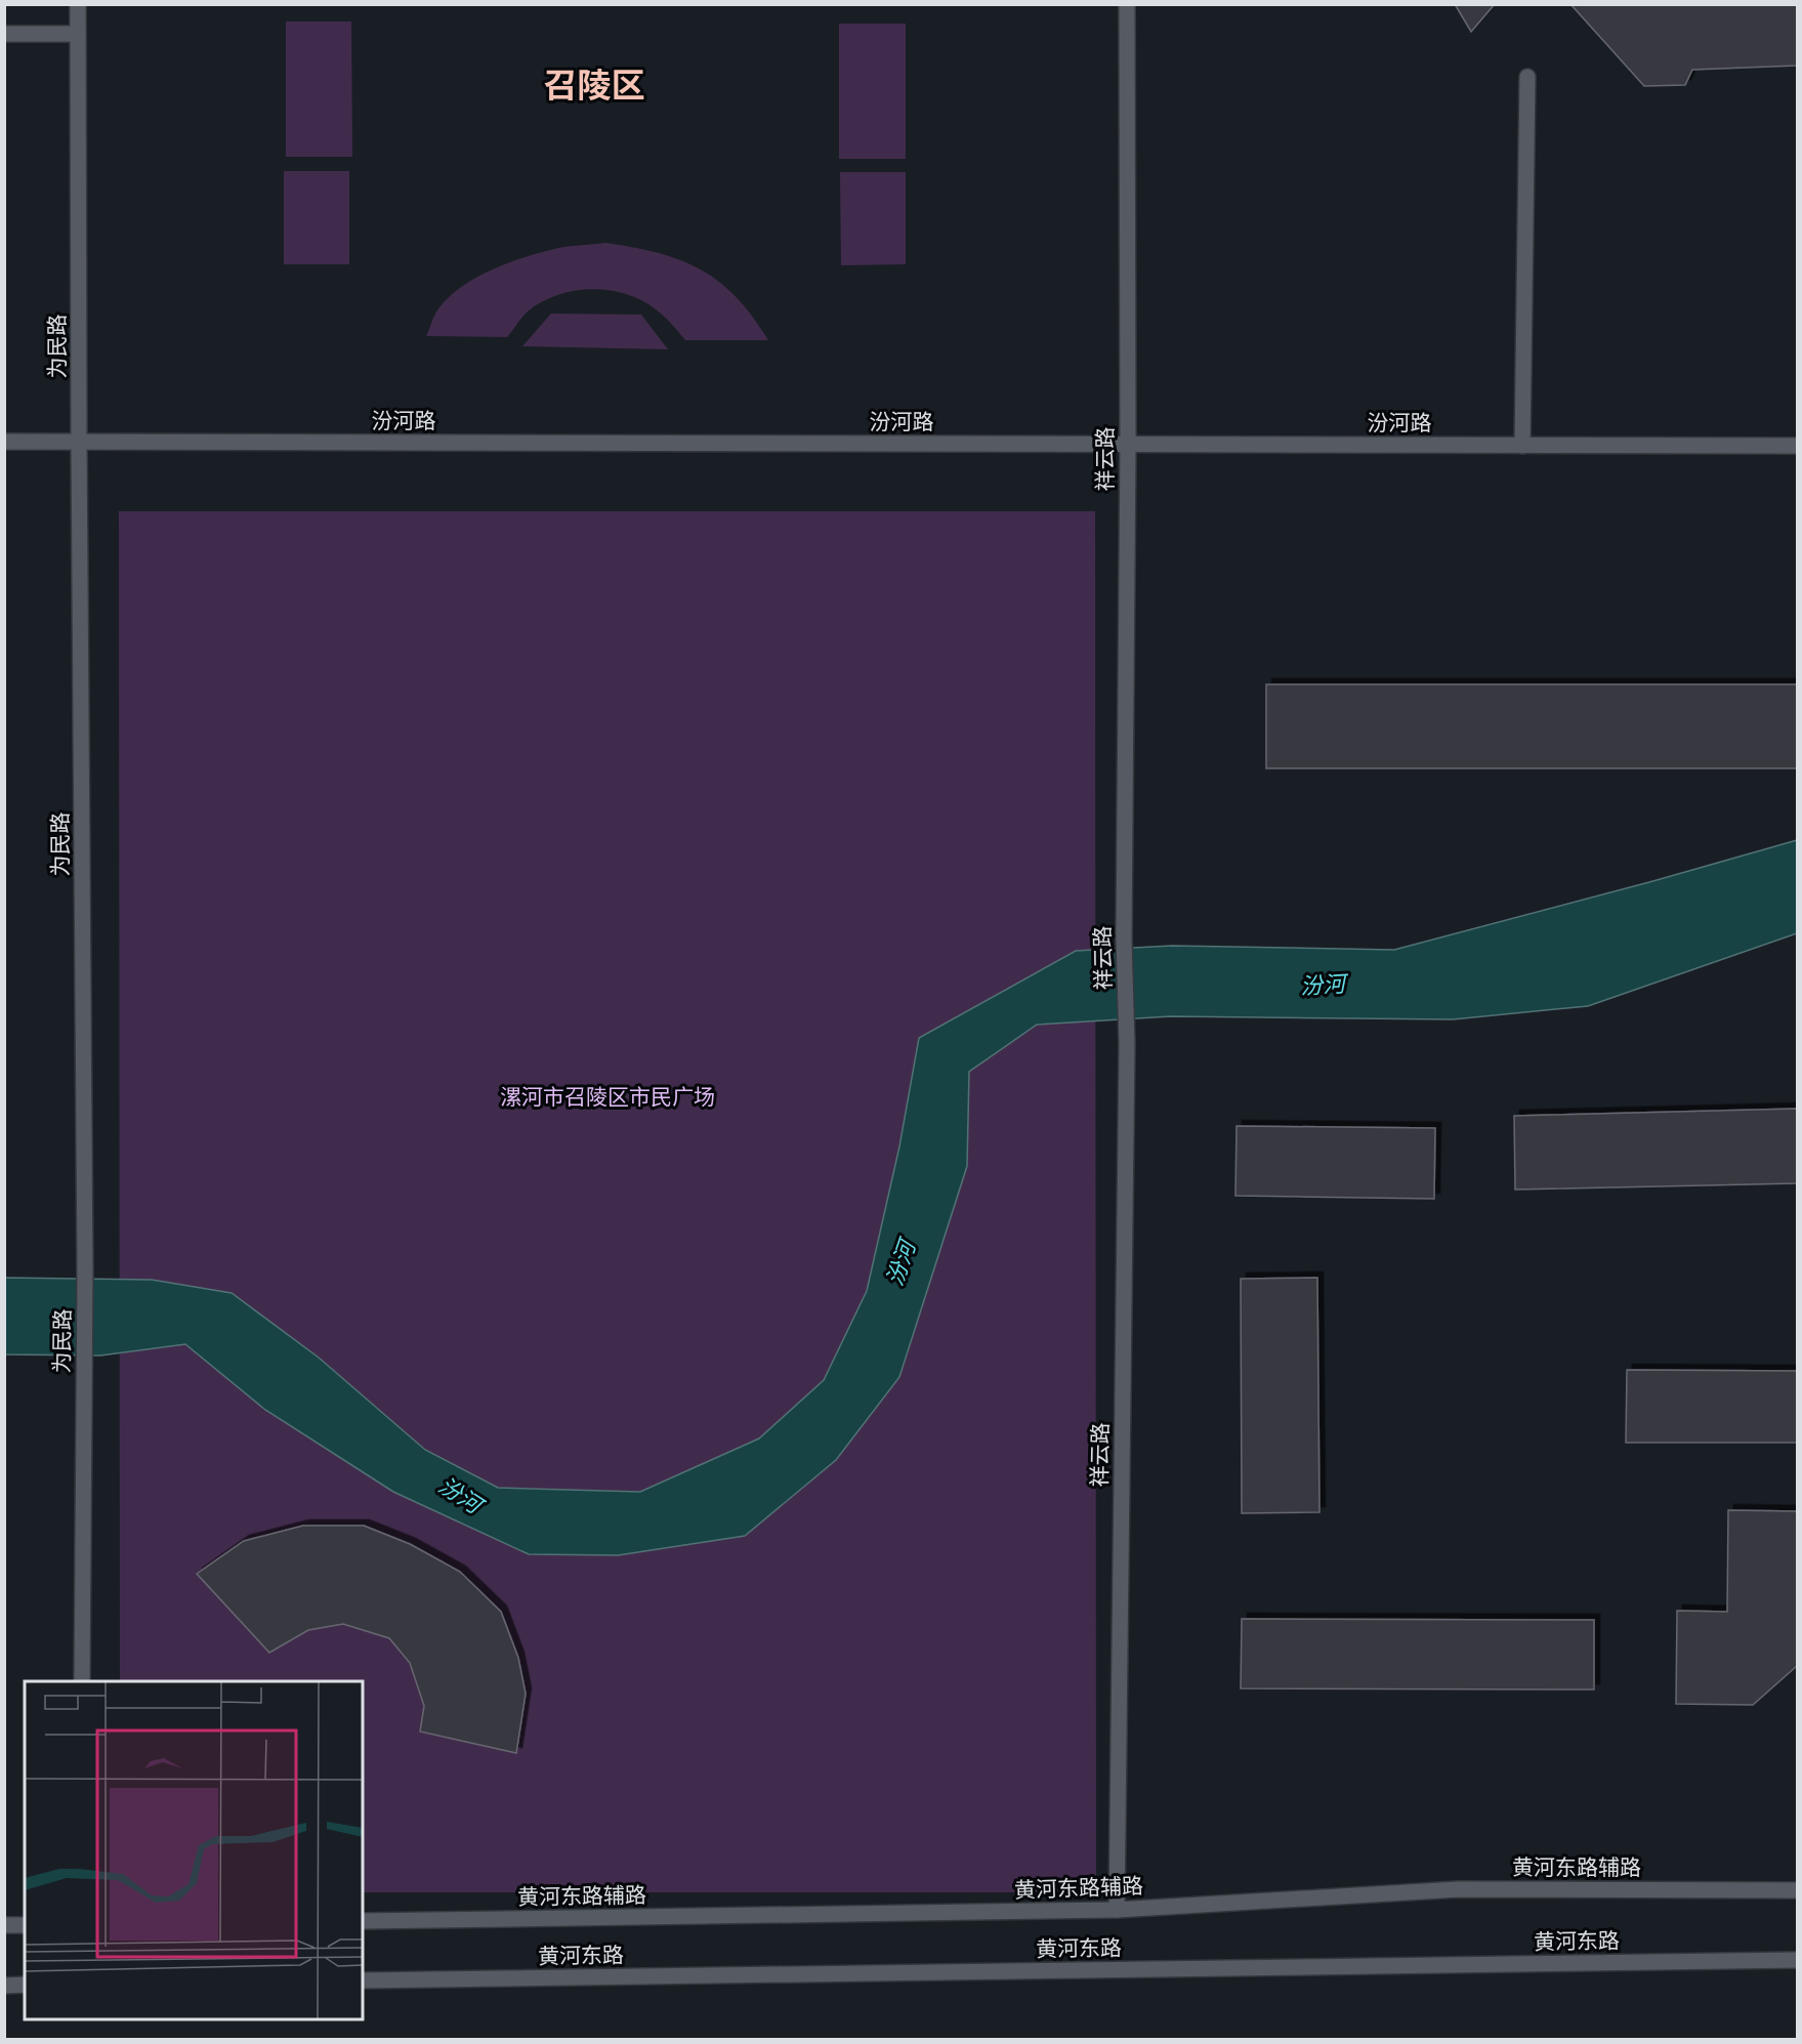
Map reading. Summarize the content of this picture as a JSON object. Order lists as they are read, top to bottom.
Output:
{
  "streets": {
    "street": [
      "为民路",
      "汾河路",
      "祥云路",
      "黄河东路辅路",
      "黄河东路"
    ]
  },
  "crossings": [
    ["为民路", "汾河路"],
    ["汾河路", "祥云路"],
    ["祥云路", "黄河东路辅路"]
  ],
  "districts": ["召陵区"],
  "water": ["汾河"],
  "parks": ["漯河市召陵区市民广场"]
}
